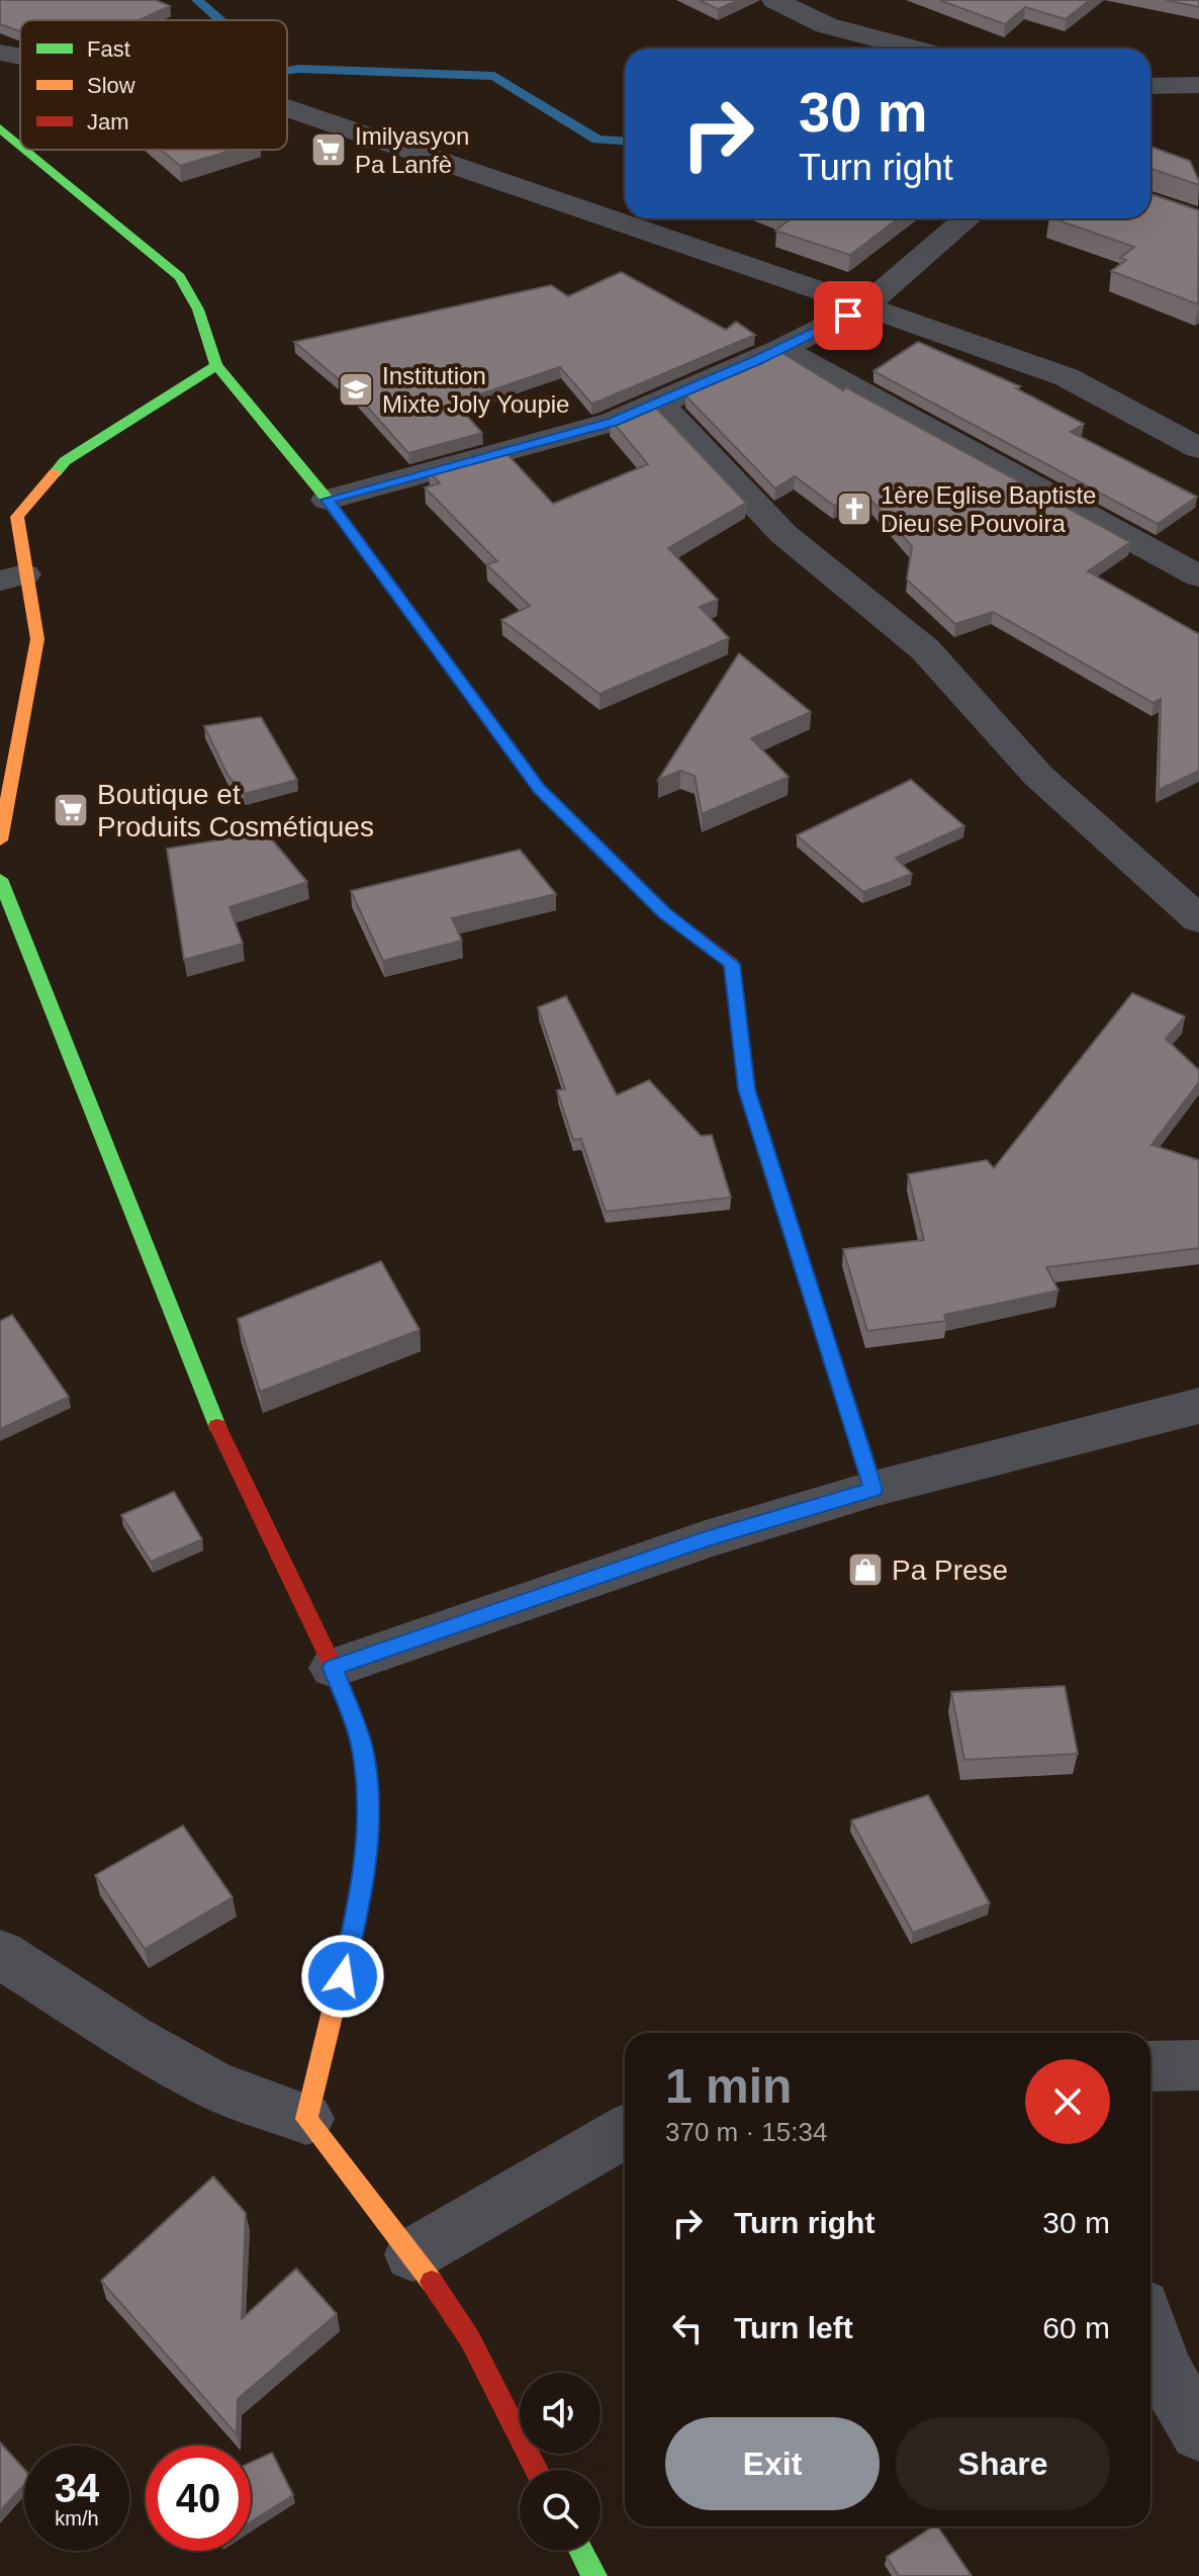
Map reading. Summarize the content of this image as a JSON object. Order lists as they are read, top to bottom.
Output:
{
  "places": {
    "supermarket": ["Imilyasyon Pa Lanfè", "Boutique et Produits Cosmétiques"],
    "school or university": ["Institution Mixte Joly Youpie"],
    "church": ["1ère Eglise Baptiste Dieu se Pouvoira"],
    "shop": ["Pa Prese"]
  },
  "legend": ["Fast", "Slow", "Jam"],
  "page": {
    "turn": ["30 m", "Turn right"],
    "heading": ["1 min", "370 m · 15:34"],
    "list": [
      {
        "name": "Turn right",
        "value": "30 m"
      },
      {
        "name": "Turn left",
        "value": "60 m"
      }
    ],
    "buttons": ["Exit", "Share"],
    "speed": "34 km/h",
    "limit": "40"
  }
}
